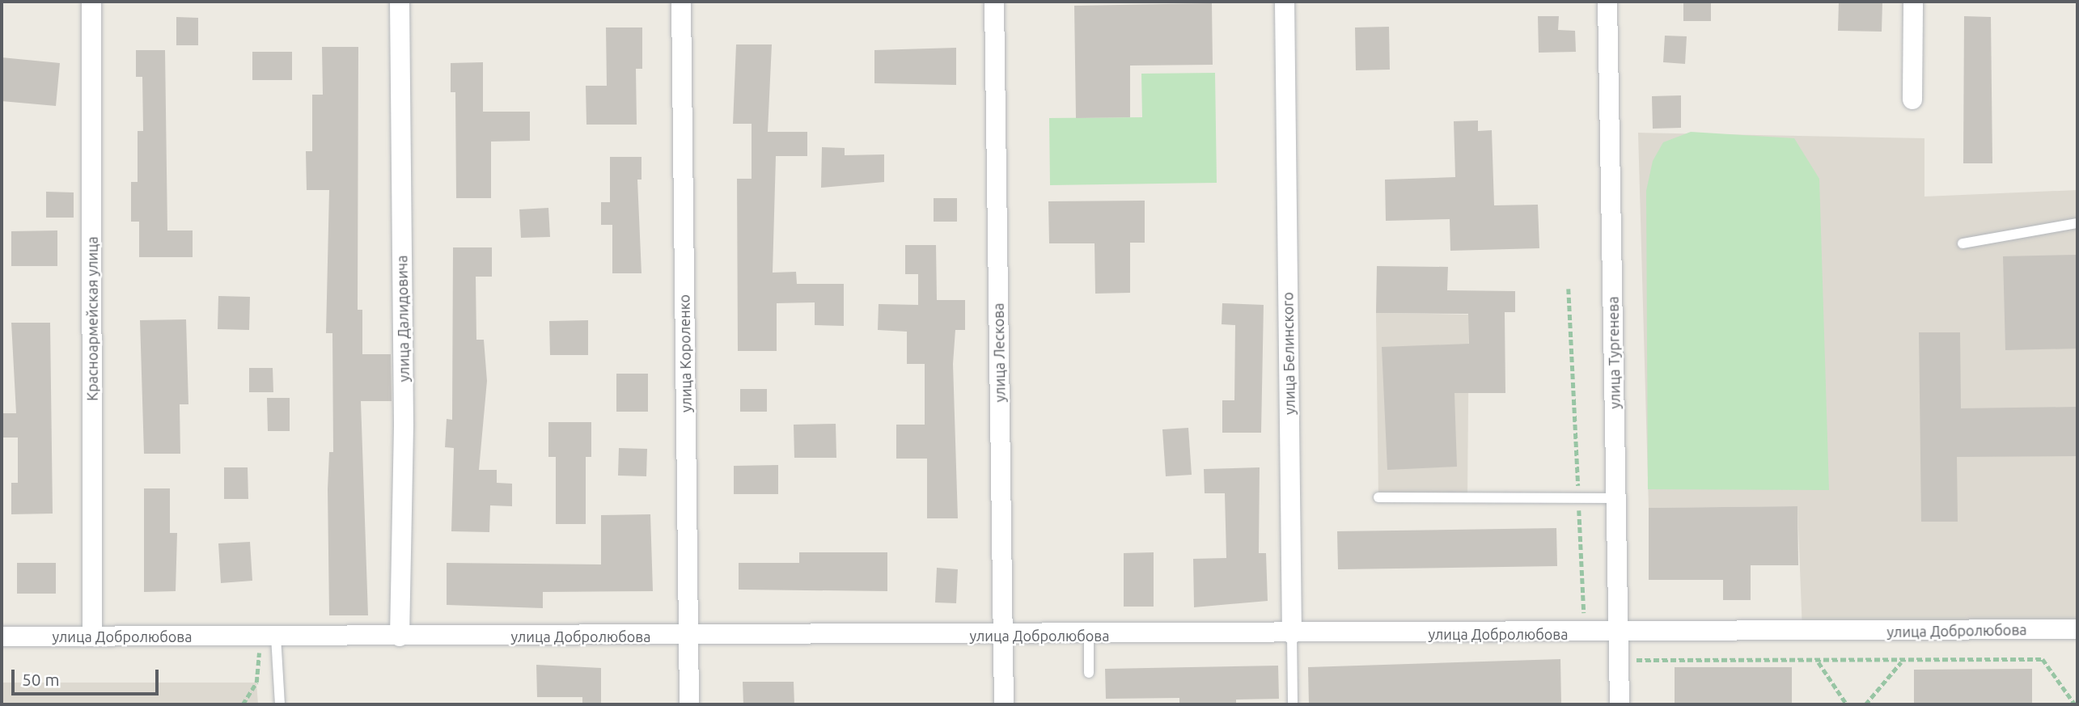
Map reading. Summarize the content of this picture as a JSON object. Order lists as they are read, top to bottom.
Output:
{
  "streets": {
    "street": [
      "Красноармейская улица",
      "улица Далидовича",
      "улица Лескова",
      "улица Тургенева",
      "улица Короленко",
      "улица Белинского",
      "улица Добролюбова"
    ]
  },
  "crossings": [
    ["Красноармейская улица", "улица Добролюбова"],
    ["улица Далидовича", "улица Добролюбова"],
    ["улица Лескова", "улица Добролюбова"],
    ["улица Тургенева", "улица Добролюбова"],
    ["улица Короленко", "улица Добролюбова"],
    ["улица Белинского", "улица Добролюбова"]
  ],
  "scale_bar": "50 m"
}
